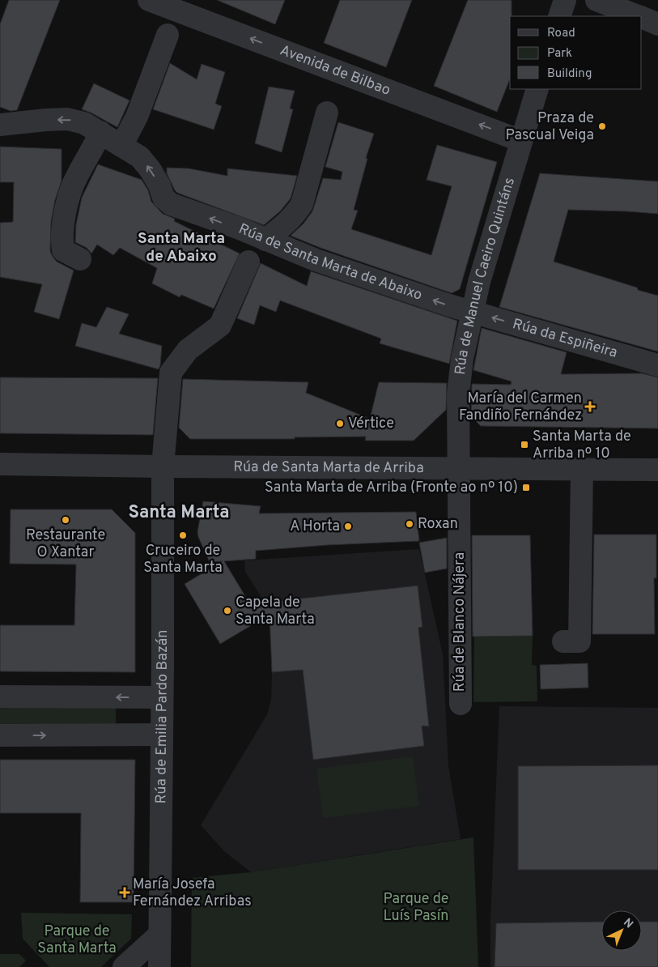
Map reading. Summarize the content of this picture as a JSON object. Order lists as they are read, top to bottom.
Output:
{
  "streets": {
    "street": [
      "Avenida de Bilbao",
      "Rúa de Santa Marta de Abaixo",
      "Rúa de Manuel Caeiro Quintáns",
      "Rúa da Espiñeira",
      "Rúa de Santa Marta de Arriba",
      "Rúa de Blanco Nájera",
      "Rúa de Emilia Pardo Bazán"
    ]
  },
  "crossings": [
    ["Avenida de Bilbao", "Rúa de Manuel Caeiro Quintáns"],
    ["Rúa de Santa Marta de Abaixo", "Rúa de Manuel Caeiro Quintáns"],
    ["Rúa de Santa Marta de Abaixo", "Rúa da Espiñeira"],
    ["Rúa de Manuel Caeiro Quintáns", "Rúa da Espiñeira"],
    ["Rúa de Manuel Caeiro Quintáns", "Rúa de Santa Marta de Arriba"],
    ["Rúa de Manuel Caeiro Quintáns", "Rúa de Blanco Nájera"],
    ["Rúa de Santa Marta de Arriba", "Rúa de Blanco Nájera"],
    ["Rúa de Santa Marta de Arriba", "Rúa de Emilia Pardo Bazán"]
  ],
  "one_way": ["Avenida de Bilbao", "Rúa de Santa Marta de Abaixo", "Rúa da Espiñeira"],
  "districts": ["Santa Marta de Abaixo", "Santa Marta"],
  "parks": ["Parque de Luís Pasín", "Parque de Santa Marta"],
  "places": {
    "other": [
      "Praza de Pascual Veiga",
      "Vértice",
      "Restaurante O Xantar",
      "Roxan",
      "A Horta",
      "Cruceiro de Santa Marta",
      "Capela de Santa Marta"
    ],
    "health": ["María del Carmen Fandiño Fernández", "María Josefa Fernández Arribas"],
    "transit": ["Santa Marta de Arriba nº 10", "Santa Marta de Arriba (Fronte ao nº 10)"]
  },
  "legend": ["Road", "Park", "Building"],
  "north": "top right"
}
